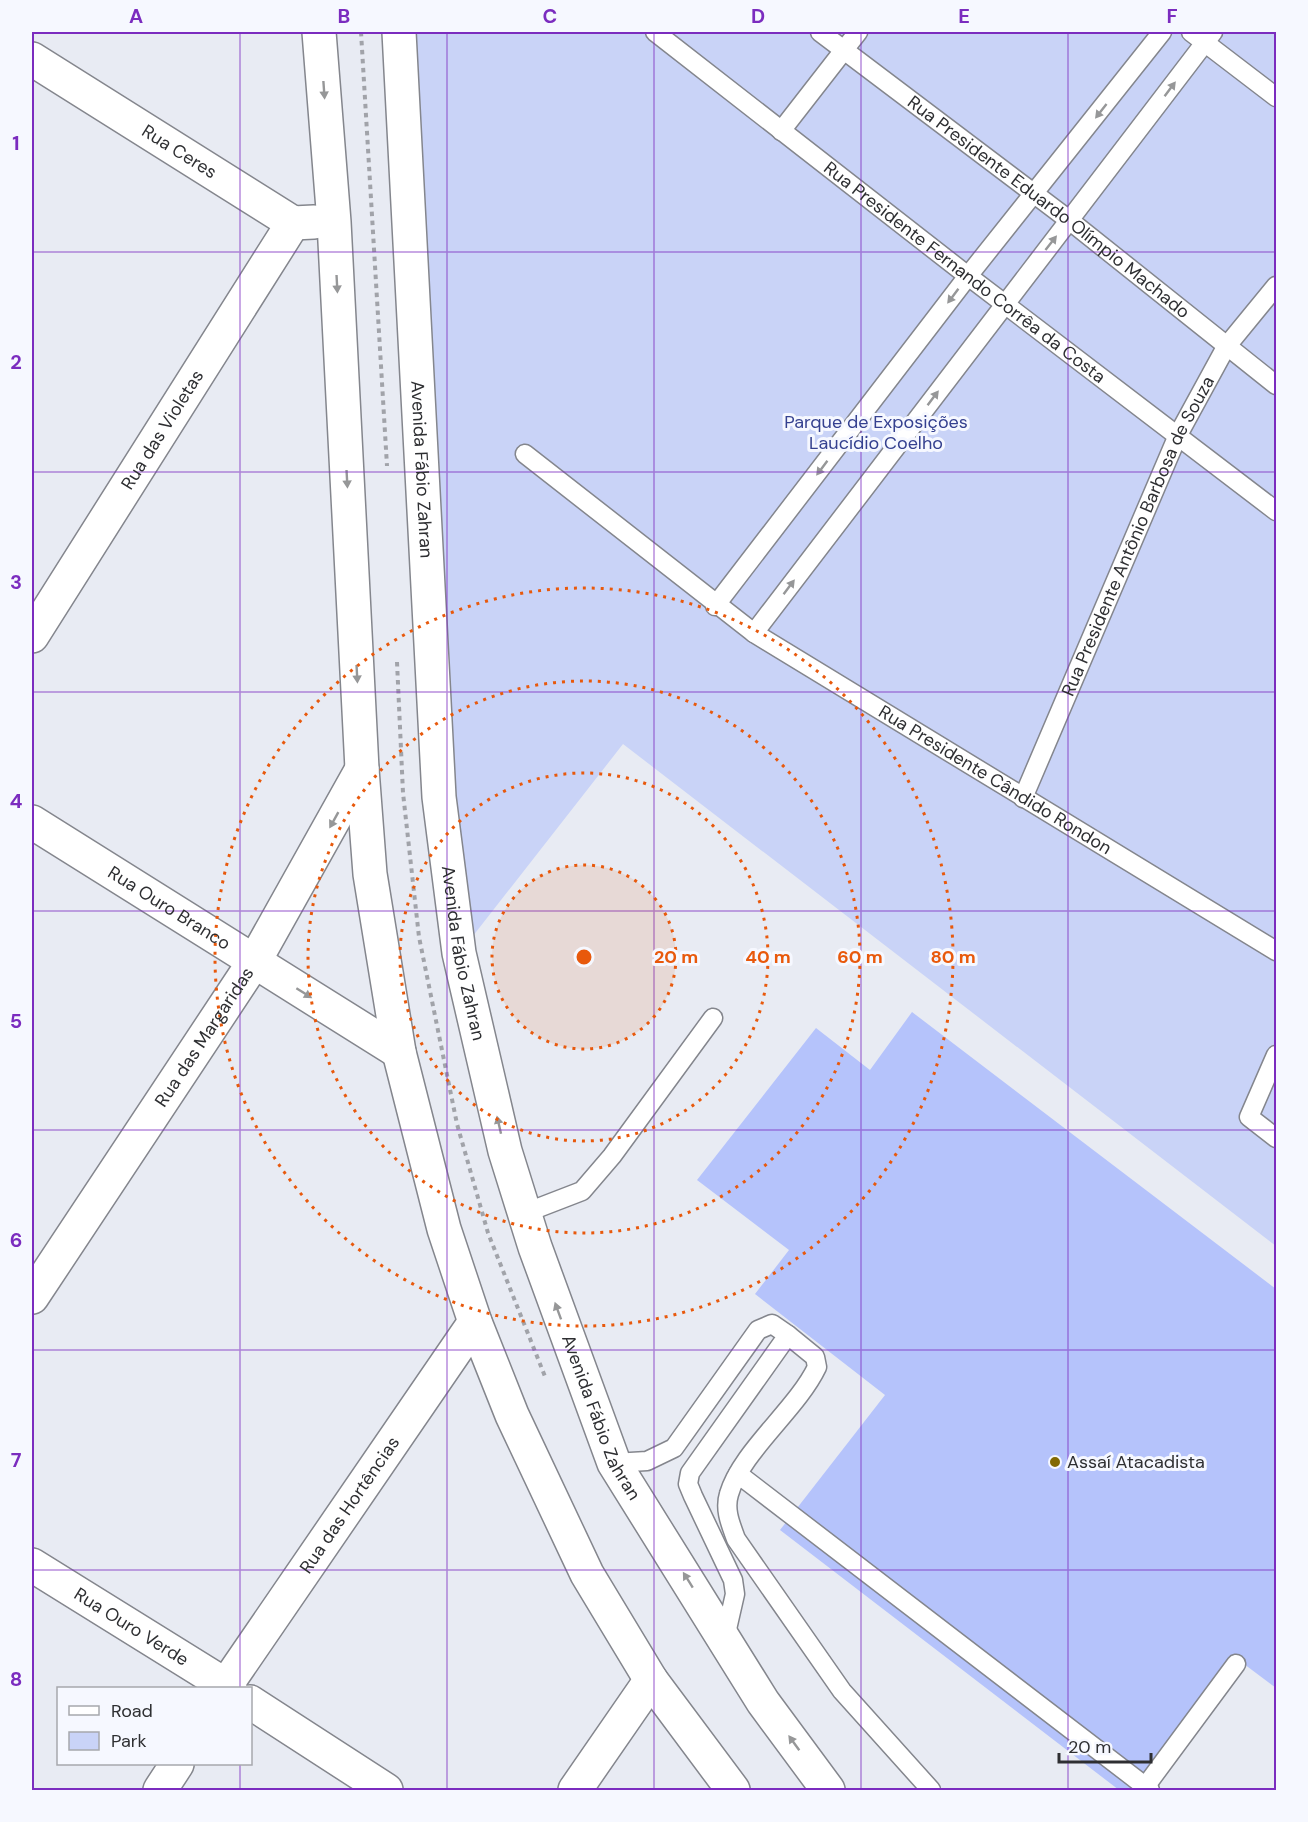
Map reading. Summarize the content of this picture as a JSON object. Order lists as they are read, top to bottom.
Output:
{
  "streets": {
    "main road": [
      "Rua Ceres",
      "Rua das Violetas",
      "Avenida Fábio Zahran",
      "Rua Ouro Branco",
      "Rua das Margaridas",
      "Rua das Hortências",
      "Rua Ouro Verde"
    ],
    "lane": [
      "Rua Presidente Eduardo Olímpio Machado",
      "Rua Presidente Fernando Corrêa da Costa",
      "Rua Presidente Antônio Barbosa de Souza",
      "Rua Presidente Cândido Rondon"
    ]
  },
  "crossings": [
    ["Rua Ceres", "Rua das Violetas"],
    ["Rua Presidente Eduardo Olímpio Machado", "Rua Presidente Antônio Barbosa de Souza"],
    ["Rua Presidente Fernando Corrêa da Costa", "Rua Presidente Antônio Barbosa de Souza"],
    ["Rua Presidente Antônio Barbosa de Souza", "Rua Presidente Cândido Rondon"],
    ["Rua Ouro Branco", "Rua das Margaridas"]
  ],
  "one_way": ["Rua Ouro Branco", "Rua das Margaridas"],
  "parks": ["Parque de Exposições Laucídio Coelho"],
  "places": ["Assaí Atacadista"],
  "legend": ["Road", "Park"],
  "scale_bar": "20 m",
  "grid": {
    "columns": [
      "A",
      "B",
      "C",
      "D",
      "E",
      "F"
    ],
    "rows": [
      "1",
      "2",
      "3",
      "4",
      "5",
      "6",
      "7",
      "8"
    ]
  },
  "rings": [
    "20 m",
    "40 m",
    "60 m",
    "80 m"
  ]
}
